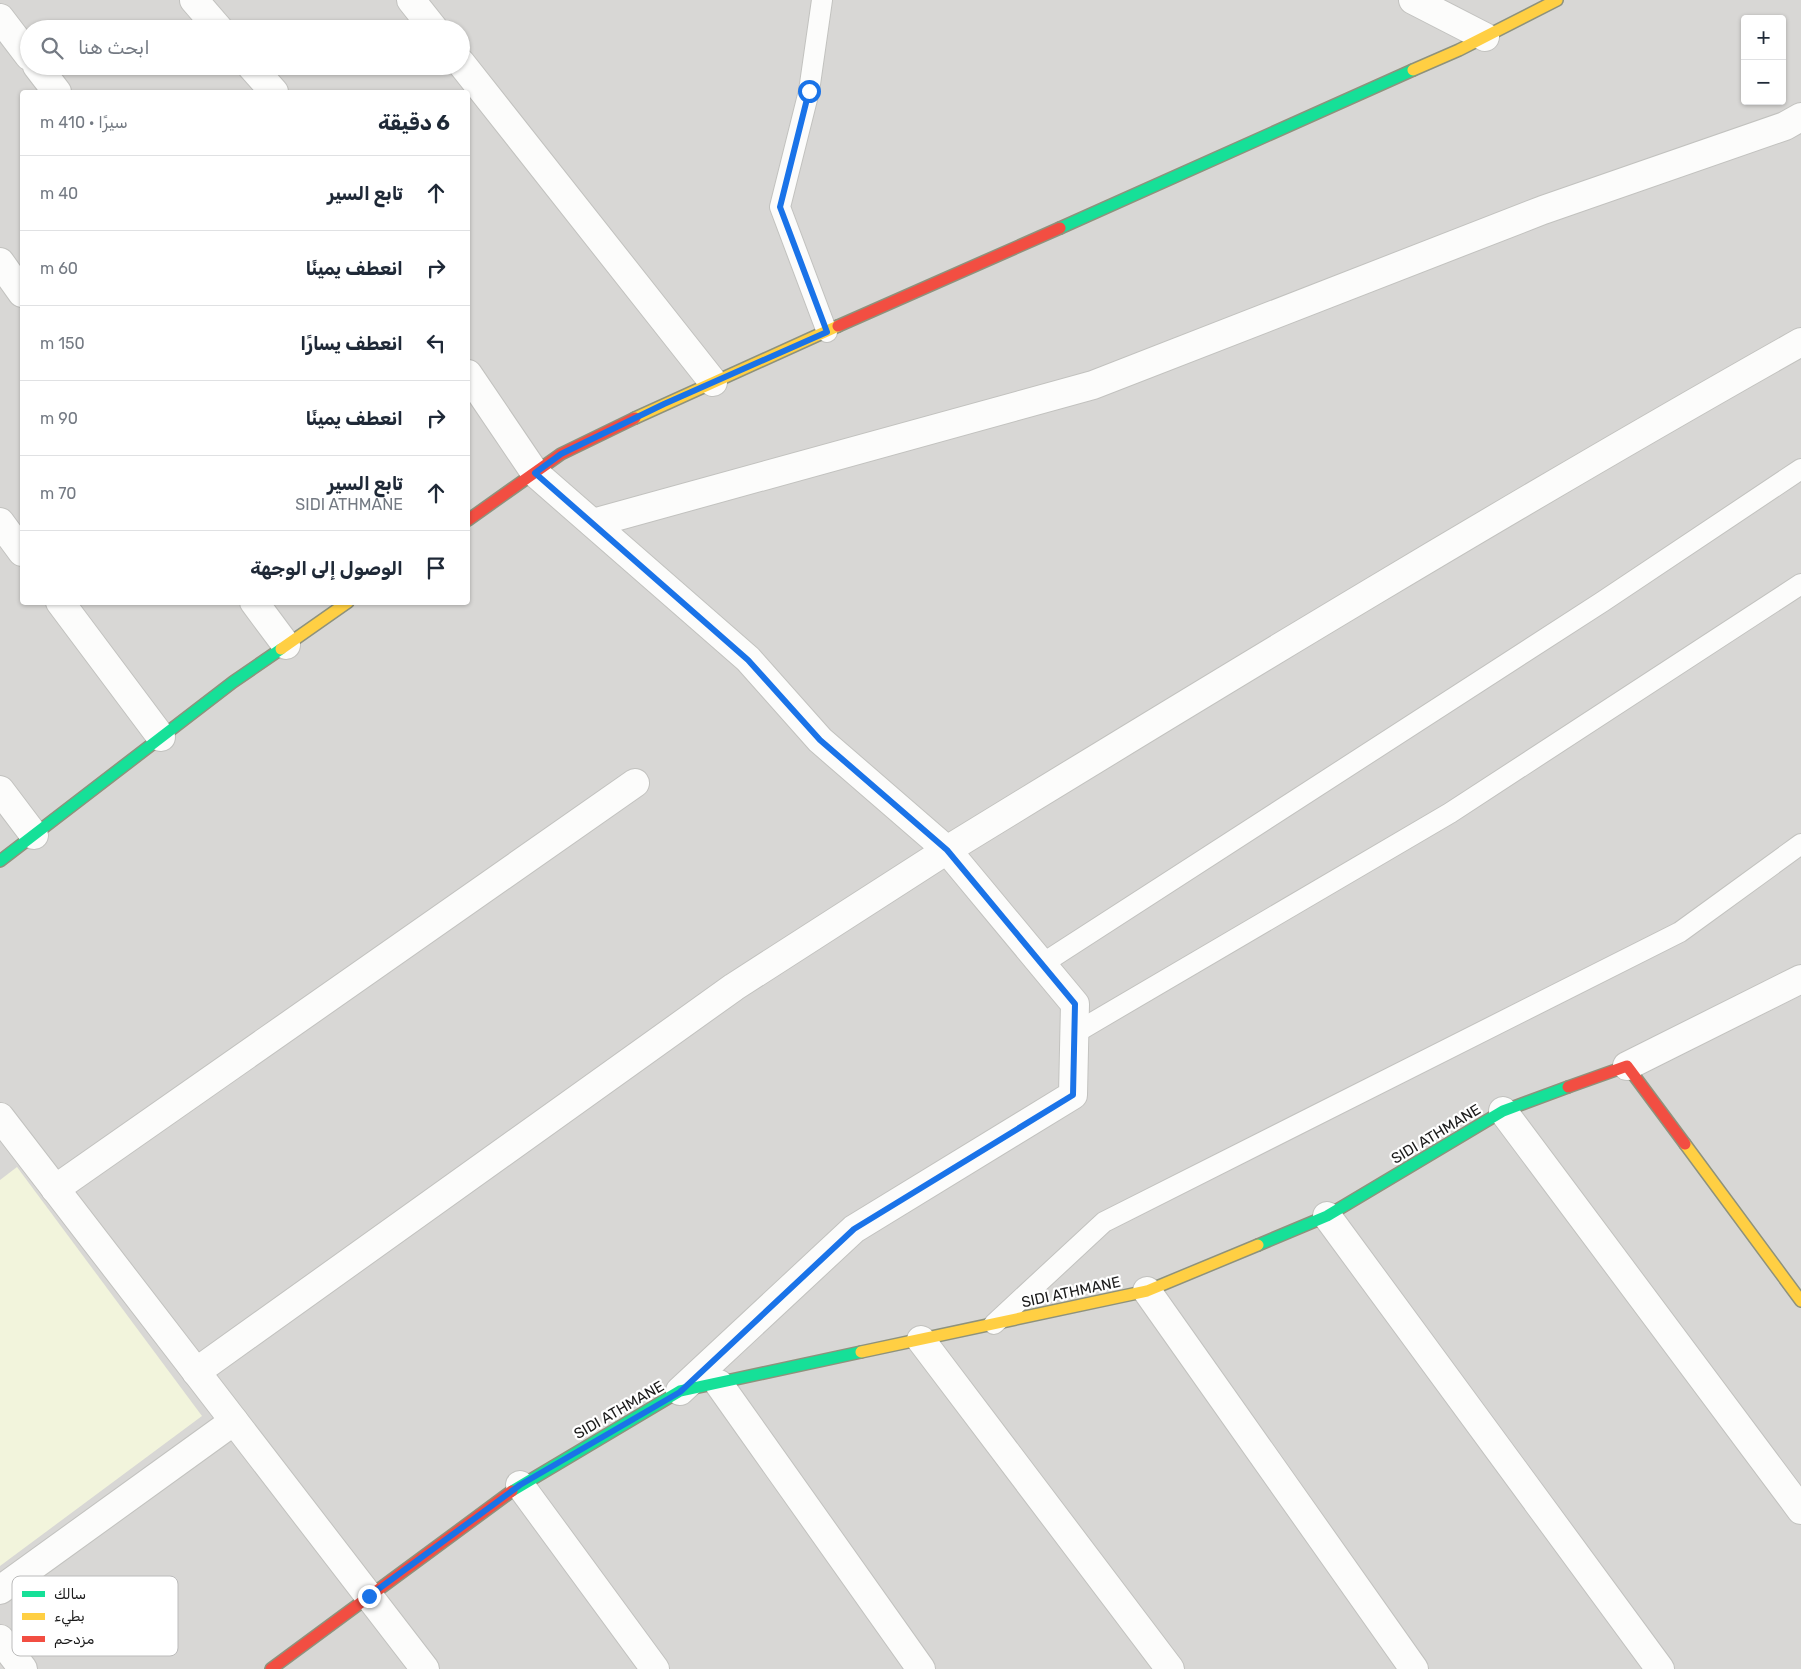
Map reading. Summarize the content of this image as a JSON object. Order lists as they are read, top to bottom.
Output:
{
  "streets": {
    "street": ["SIDI ATHMANE"]
  },
  "legend": ["سالك", "بطيء", "مزدحم"],
  "page": {
    "map_buttons": ["+", "−"],
    "search": "ابحث هنا",
    "heading": ["6 دقيقة", "سيرًا · 410 m"],
    "list": [
      ["تابع السير", "40 m"],
      ["انعطف يمينًا", "60 m"],
      ["انعطف يسارًا", "150 m"],
      ["انعطف يمينًا", "90 m"],
      ["تابع السير", "SIDI ATHMANE", "70 m"],
      "الوصول إلى الوجهة"
    ]
  }
}
